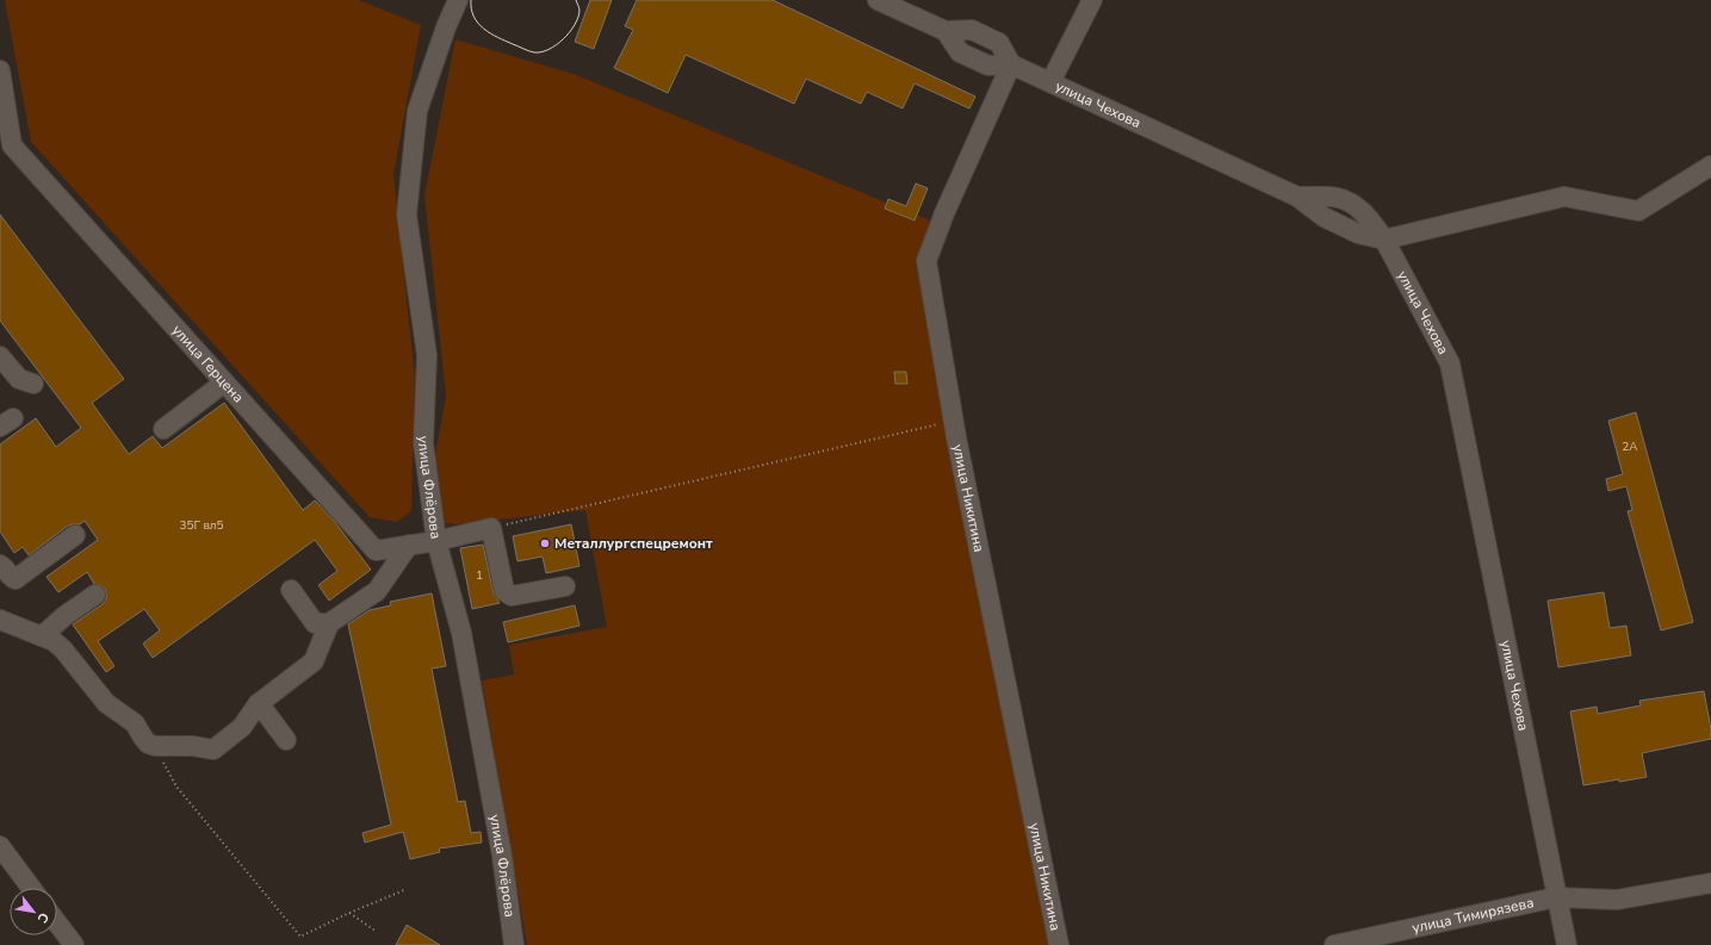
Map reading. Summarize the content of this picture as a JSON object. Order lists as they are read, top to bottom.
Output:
{
  "streets": {
    "street": [
      "улица Чехова",
      "улица Герцена",
      "улица Флёрова",
      "улица Никитина",
      "улица Тимирязева"
    ]
  },
  "crossings": [
    ["улица Чехова", "улица Никитина"],
    ["улица Чехова", "улица Тимирязева"],
    ["улица Герцена", "улица Флёрова"]
  ],
  "places": ["Металлургспецремонт"],
  "house_numbers": ["2А", "35Г вл5", "1"],
  "north": "bottom right"
}
